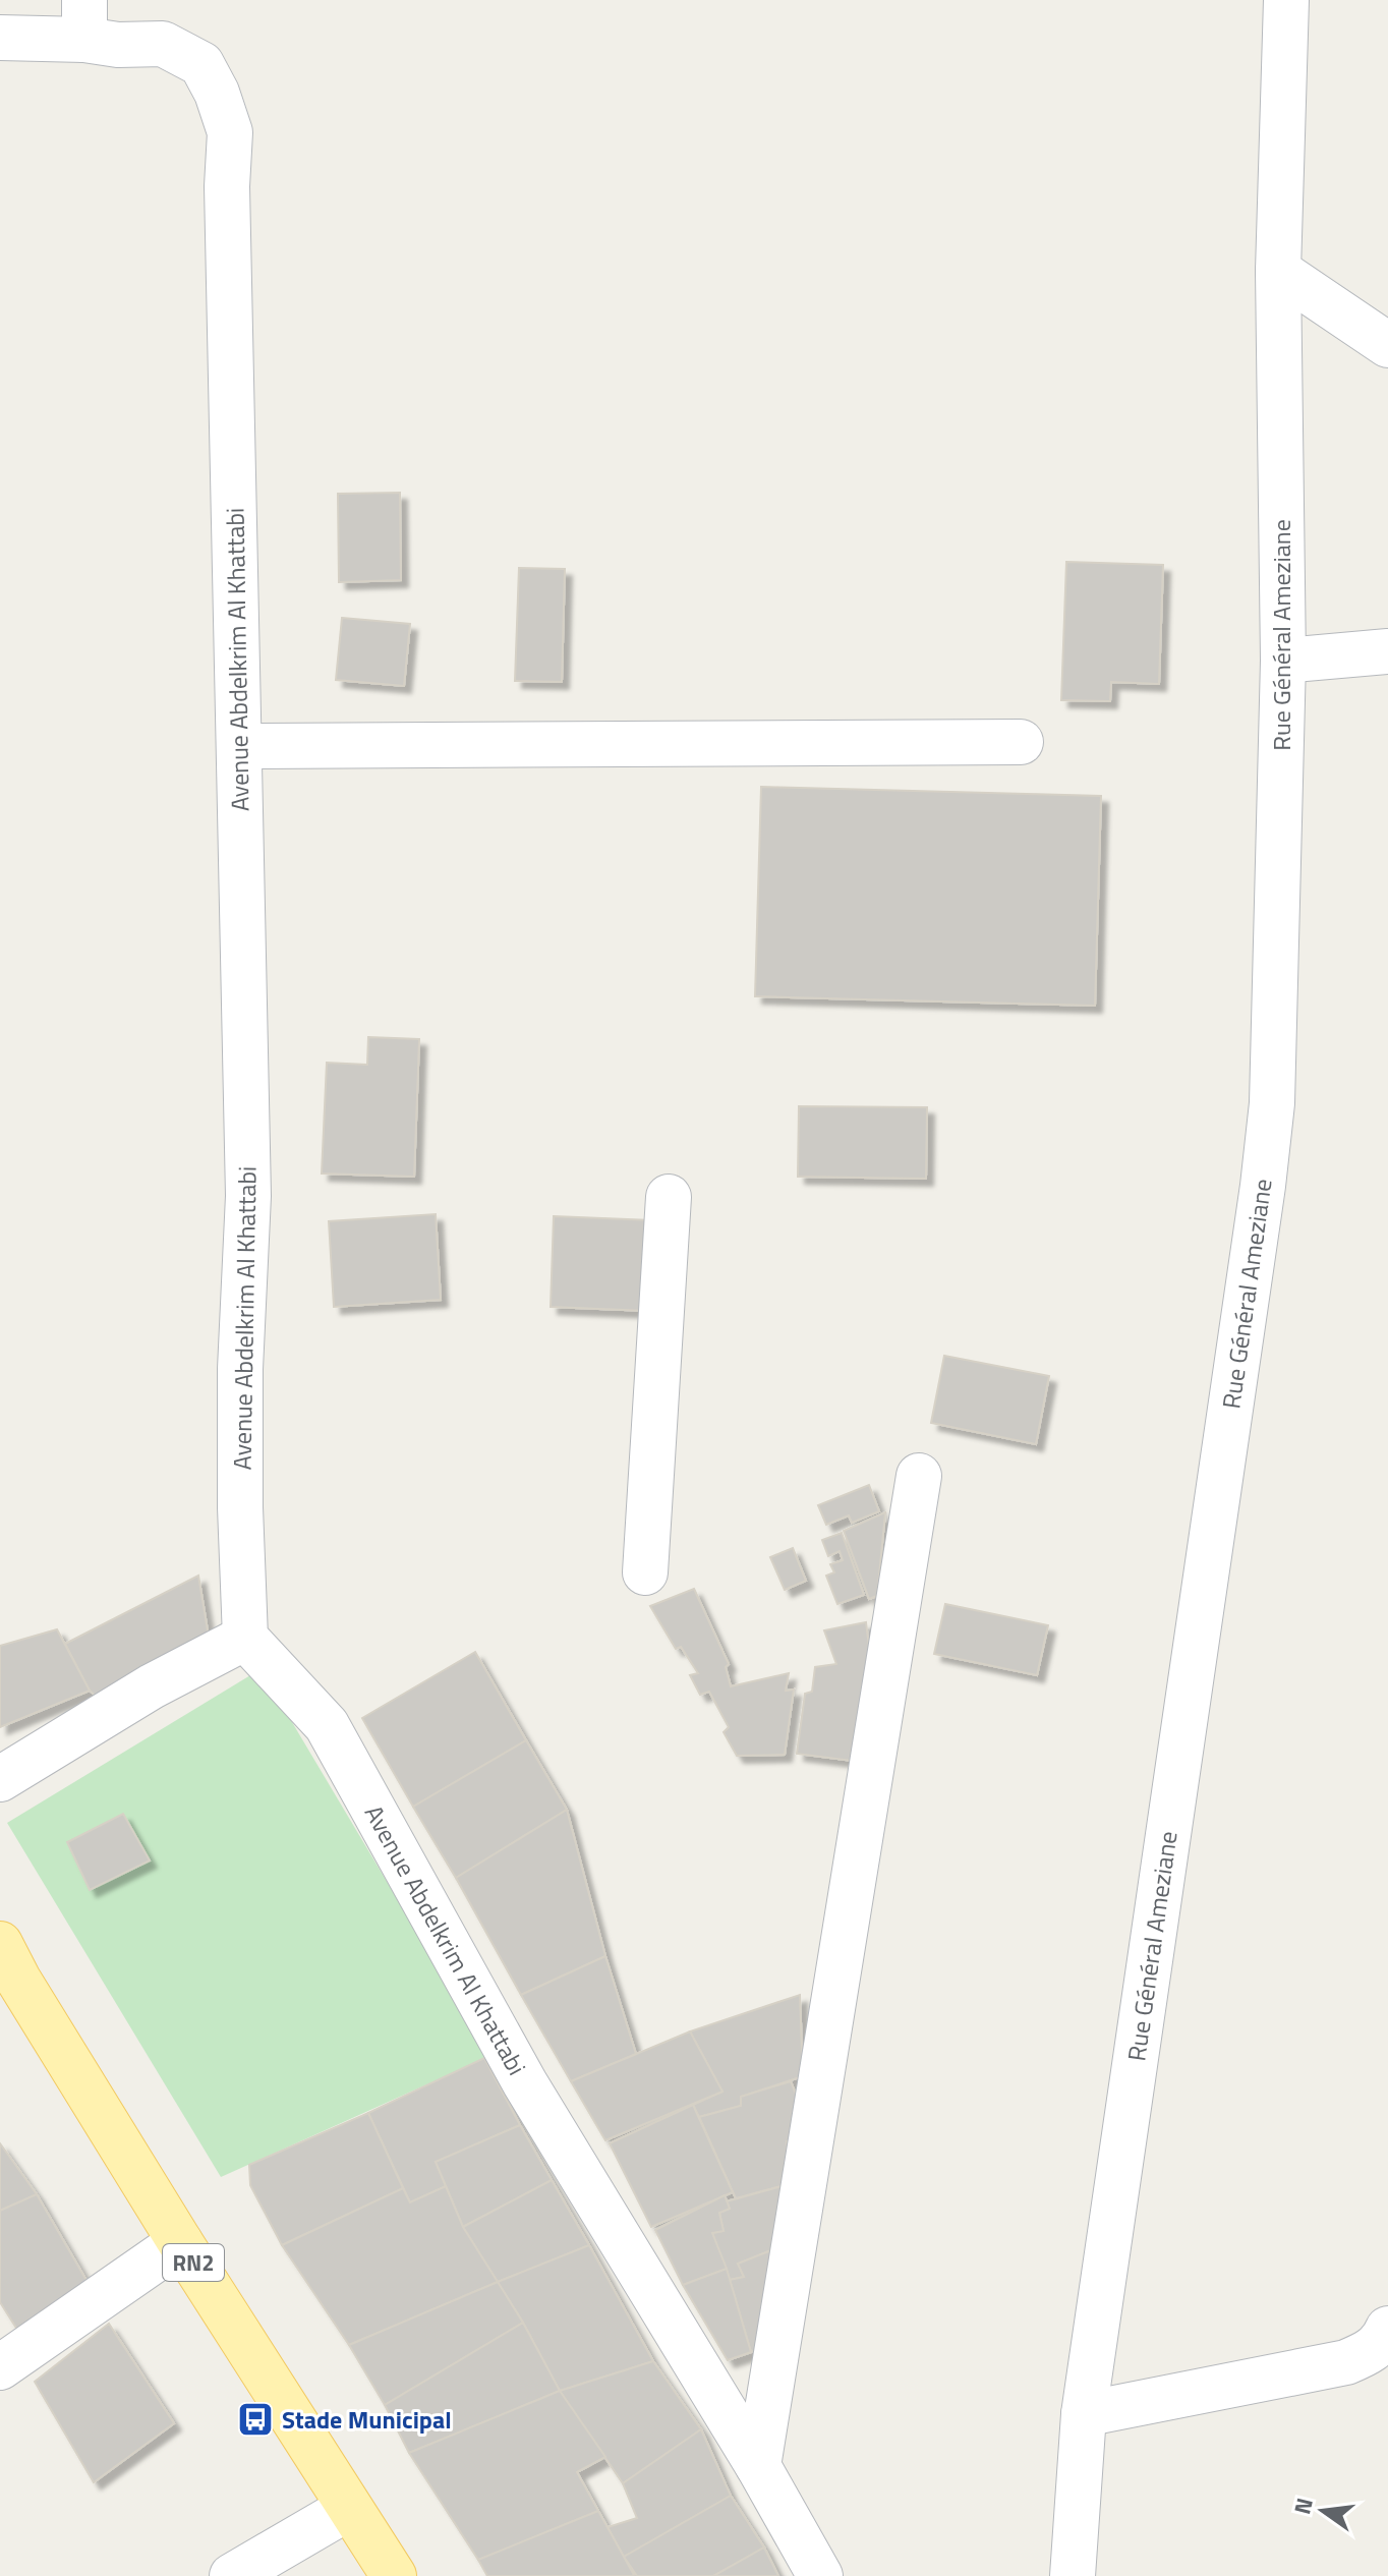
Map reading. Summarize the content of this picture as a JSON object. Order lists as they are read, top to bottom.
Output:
{
  "streets": {
    "main road": ["RN2"],
    "street": ["Rue Général Ameziane", "Avenue Abdelkrim Al Khattabi"]
  },
  "places": {
    "bus stop": ["Stade Municipal"]
  },
  "north": "left"
}
